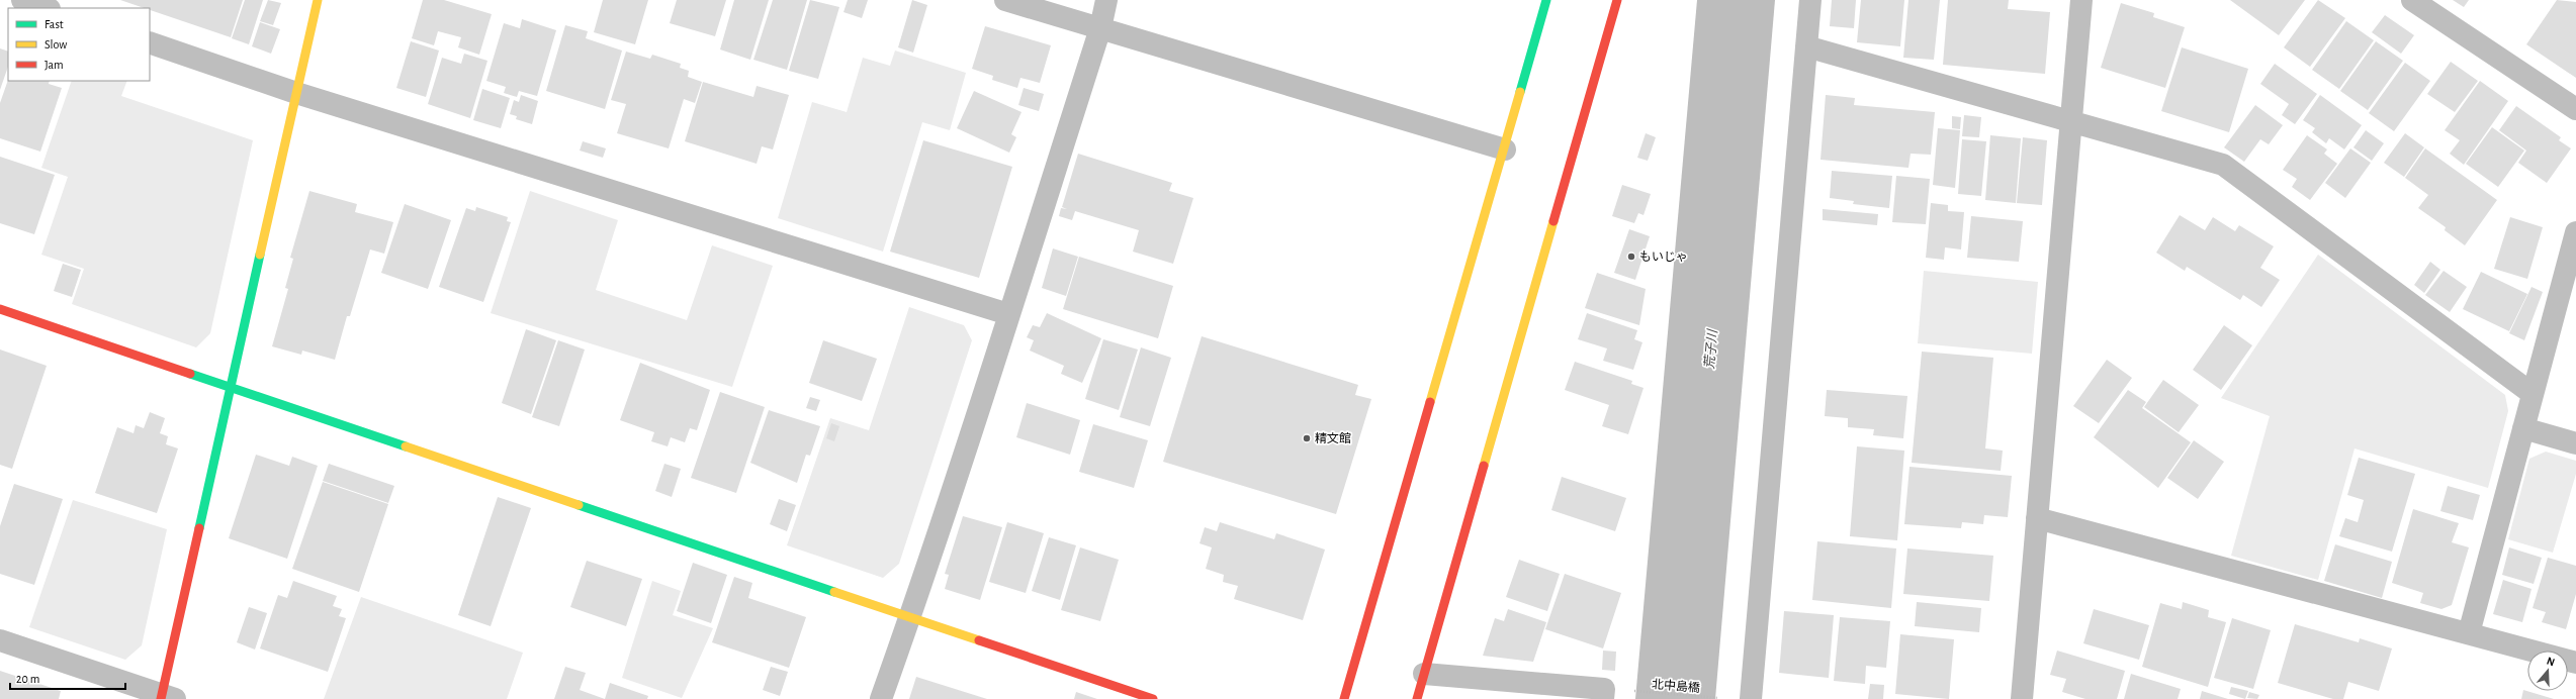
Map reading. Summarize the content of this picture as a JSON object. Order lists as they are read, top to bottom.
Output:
{
  "streets": {
    "path": ["北中島橋"]
  },
  "water": ["荒子川"],
  "places": ["もいじゃ", "精文館"],
  "legend": ["Fast", "Slow", "Jam"],
  "scale_bar": "20 m",
  "north": "top"
}
